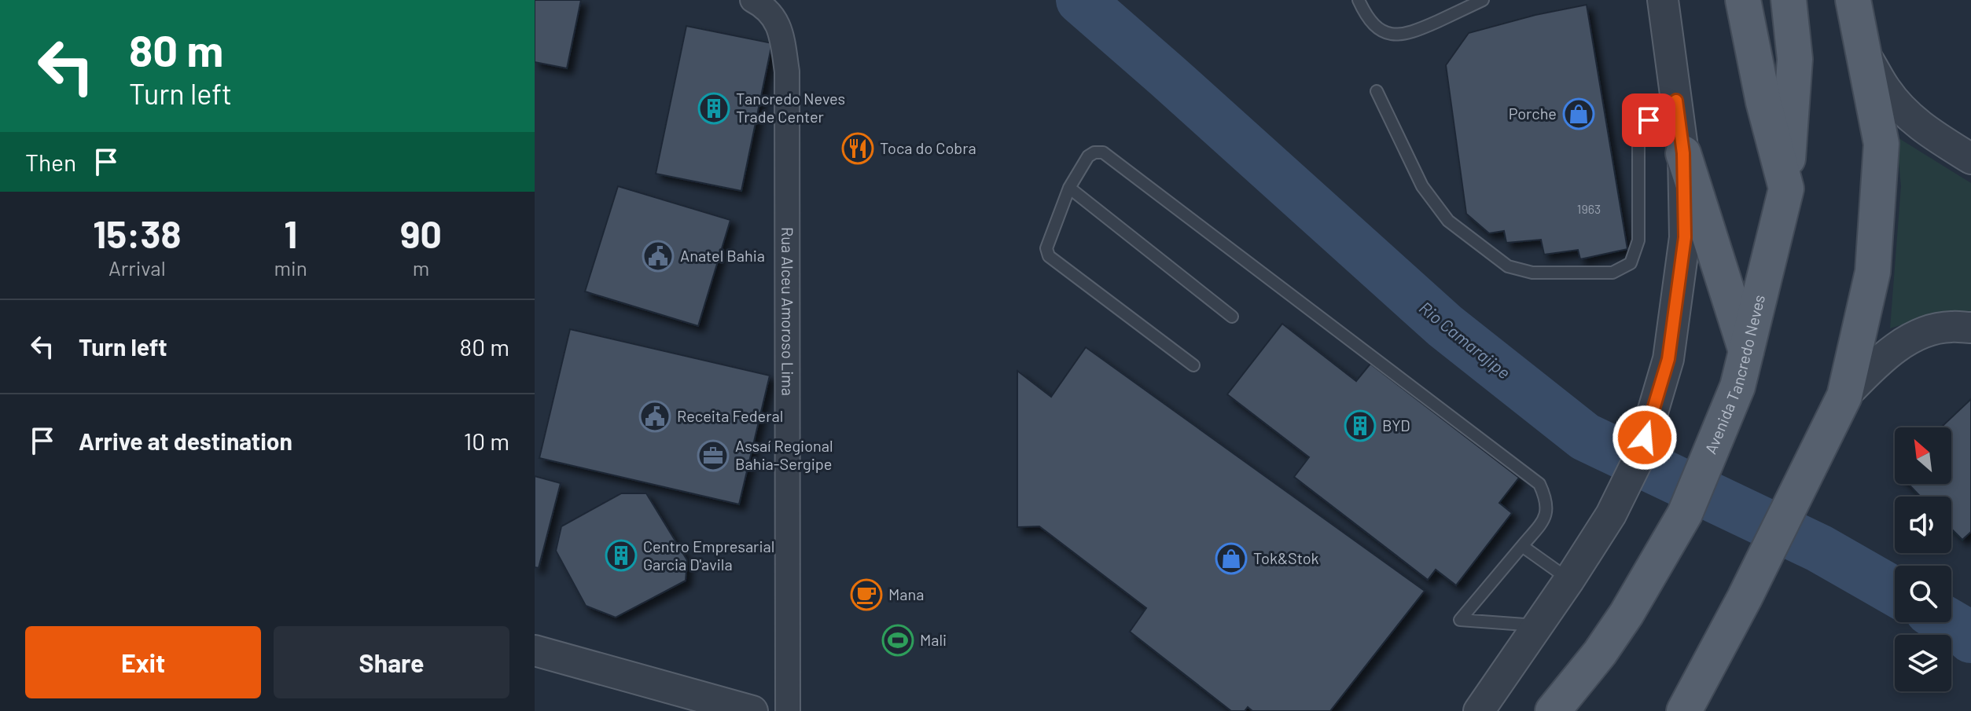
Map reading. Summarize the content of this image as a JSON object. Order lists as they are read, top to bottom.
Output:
{
  "streets": {
    "main road": ["Avenida Tancredo Neves"],
    "street": ["Rua Alceu Amoroso Lima"]
  },
  "water": ["Rio Camarajipe"],
  "places": {
    "building": ["Tancredo Neves Trade Center", "BYD", "Centro Empresarial Garcia D'avila"],
    "shop": ["Porche", "Tok&Stok"],
    "restaurant": ["Toca do Cobra"],
    "public building": ["Anatel Bahia", "Receita Federal"],
    "office": ["Assaí Regional Bahia-Sergipe"],
    "cafe": ["Mana"],
    "sports": ["Mali"]
  },
  "house_numbers": ["1963"],
  "north": "top left",
  "page": {
    "turn": ["80 m", "Turn left"],
    "then": "Then",
    "eta": [
      "15:38",
      "Arrival",
      "1",
      "min",
      "90",
      "m"
    ],
    "list": [
      {
        "name": "Turn left",
        "value": "80 m"
      },
      {
        "name": "Arrive at destination",
        "value": "10 m"
      }
    ],
    "buttons": ["Exit", "Share"]
  }
}
